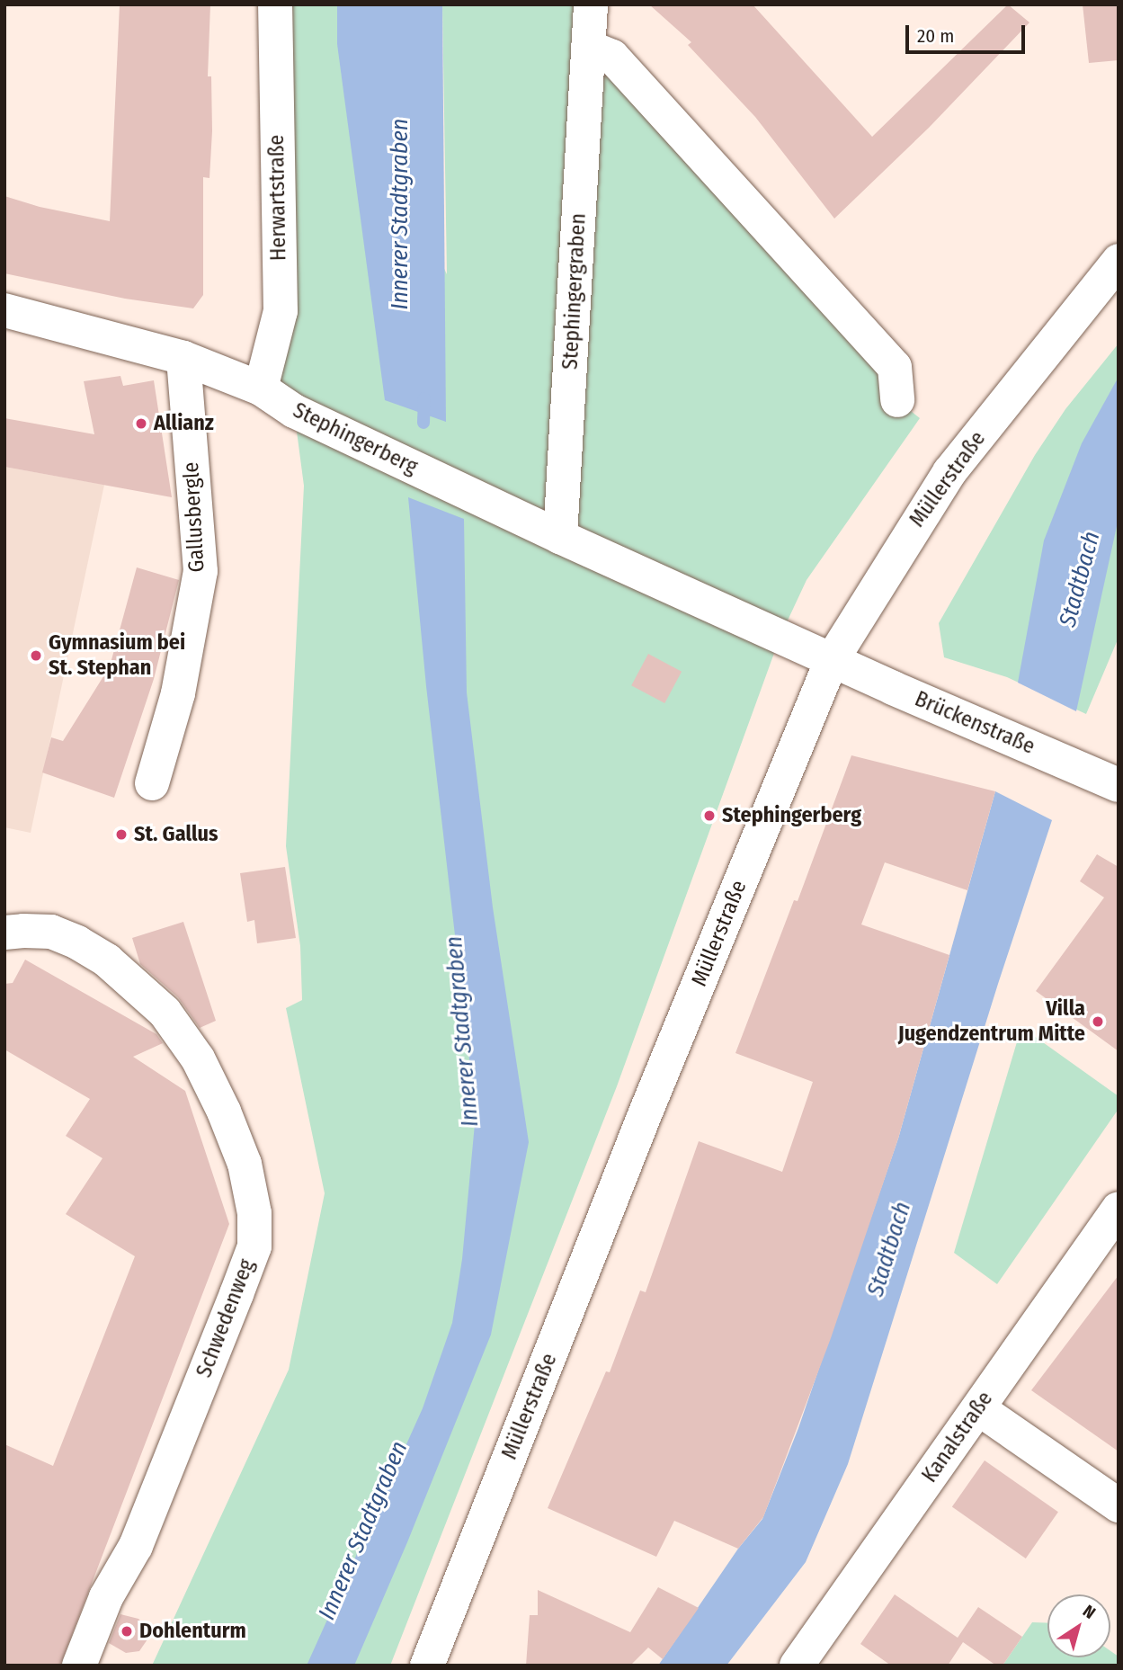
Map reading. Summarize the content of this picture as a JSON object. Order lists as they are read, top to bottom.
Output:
{
  "streets": {
    "street": [
      "Herwartstraße",
      "Stephingergraben",
      "Stephingerberg",
      "Müllerstraße",
      "Gallusbergle",
      "Brückenstraße",
      "Schwedenweg",
      "Kanalstraße"
    ]
  },
  "crossings": [
    ["Herwartstraße", "Stephingerberg"],
    ["Stephingergraben", "Stephingerberg"],
    ["Stephingerberg", "Müllerstraße"],
    ["Stephingerberg", "Gallusbergle"],
    ["Stephingerberg", "Brückenstraße"],
    ["Müllerstraße", "Brückenstraße"]
  ],
  "water": ["Innerer Stadtgraben", "Stadtbach"],
  "places": [
    "Allianz",
    "Gymnasium bei St. Stephan",
    "Stephingerberg",
    "St. Gallus",
    "Villa Jugendzentrum Mitte",
    "Dohlenturm"
  ],
  "scale_bar": "20 m",
  "north": "top right"
}
